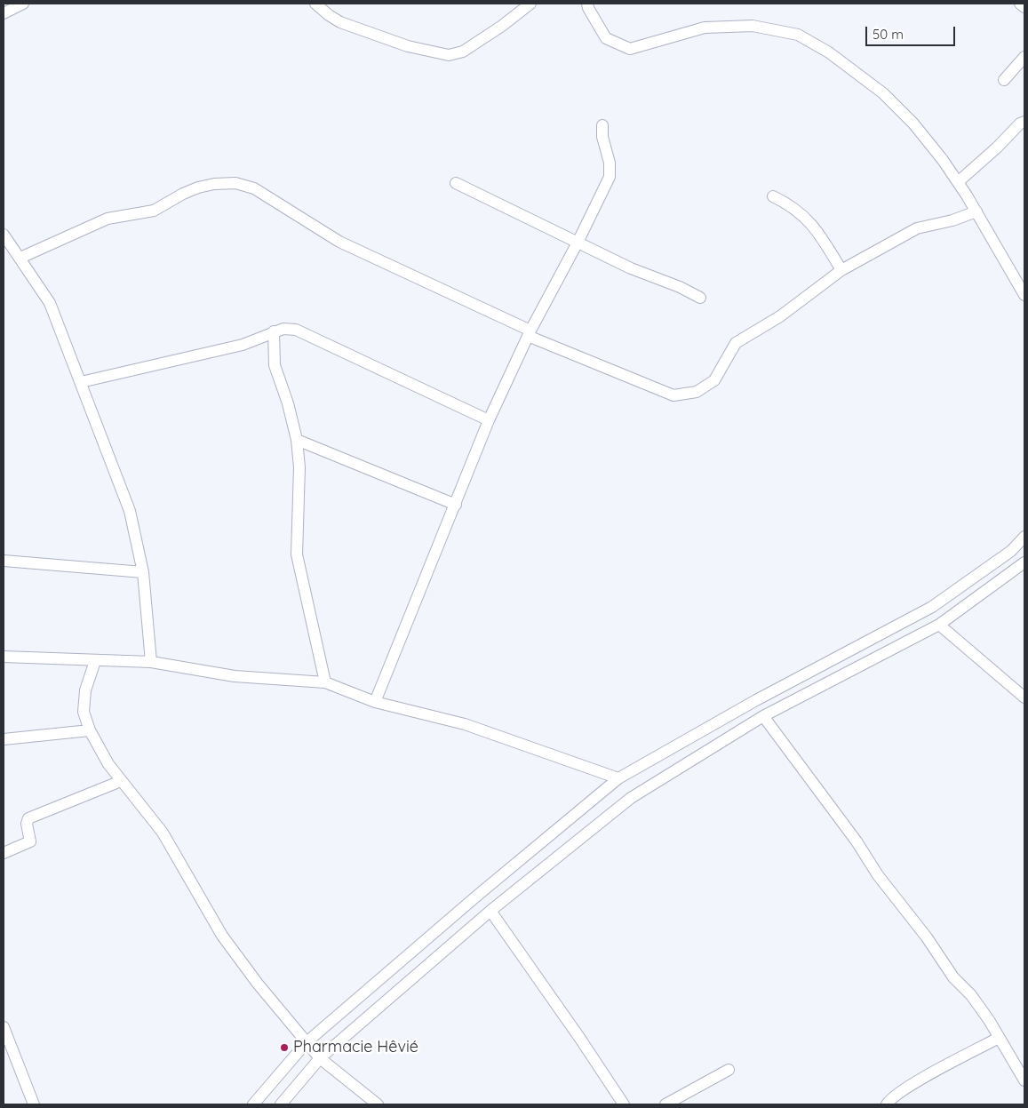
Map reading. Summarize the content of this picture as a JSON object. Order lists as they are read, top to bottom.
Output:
{
  "places": ["Pharmacie Hêvié"],
  "scale_bar": "50 m"
}
